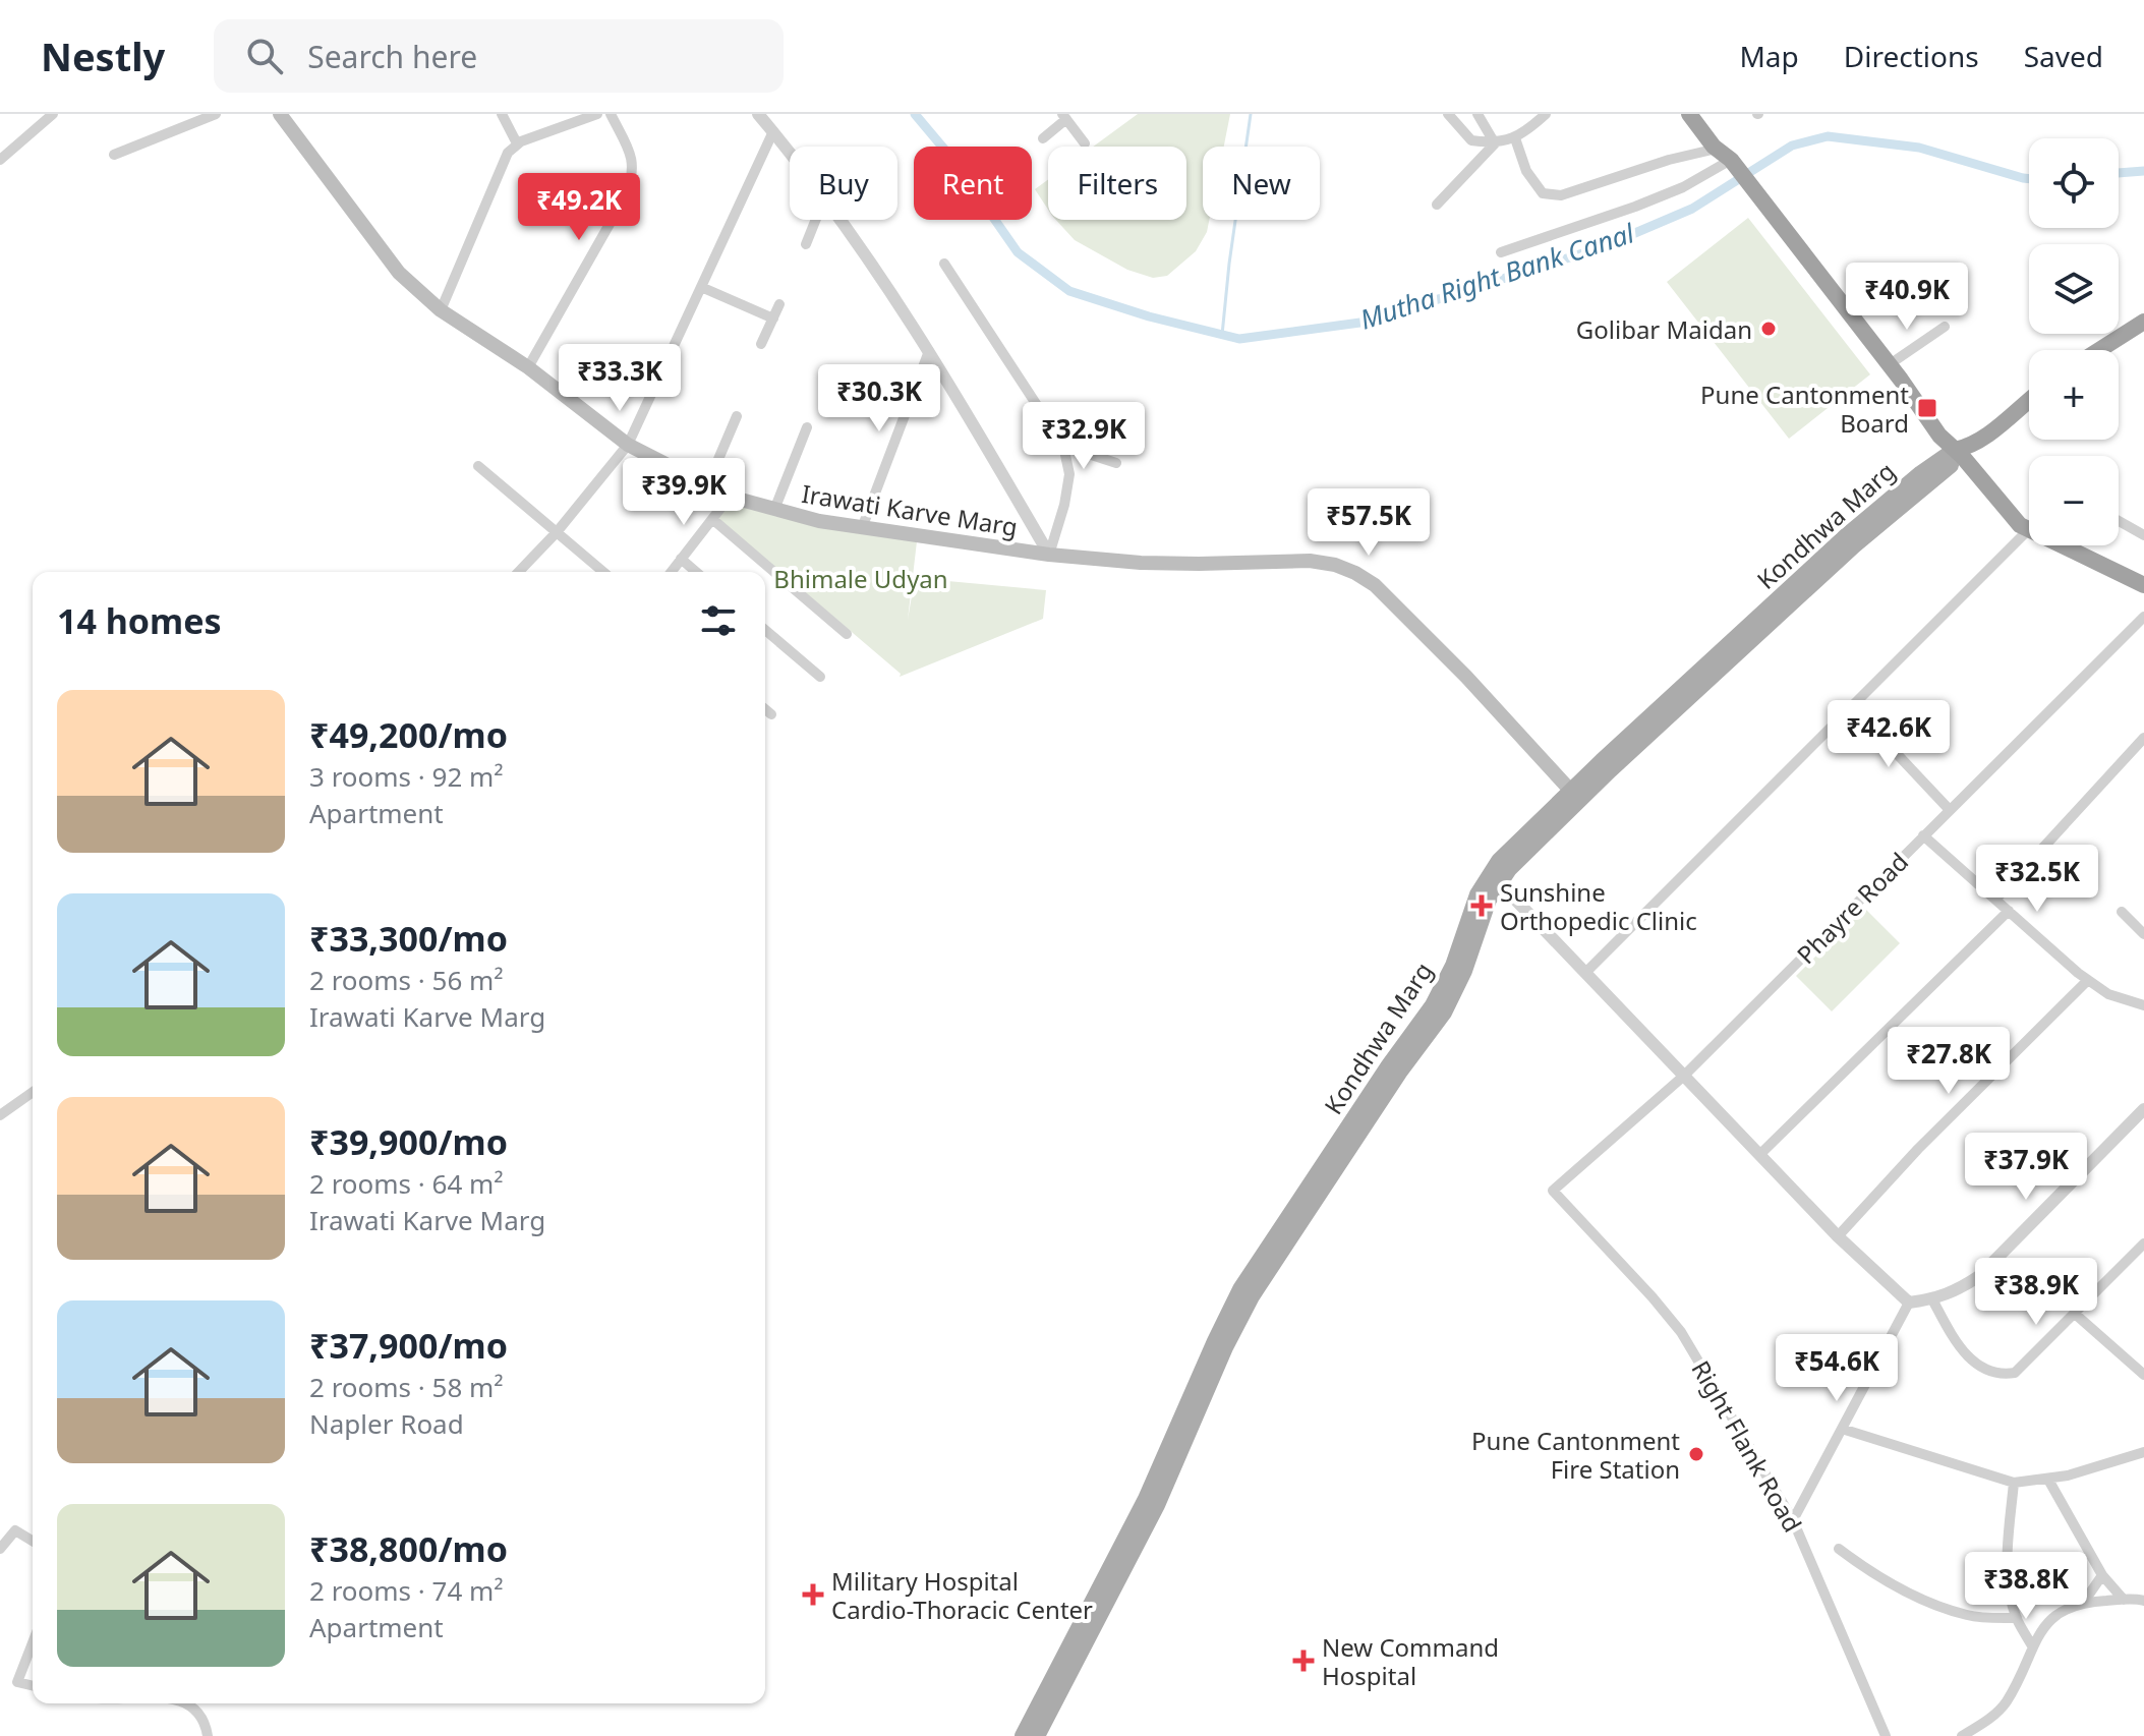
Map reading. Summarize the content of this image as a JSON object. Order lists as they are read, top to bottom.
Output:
{
  "streets": {
    "main road": ["Irawati Karve Marg", "Kondhwa Marg"],
    "street": ["Phayre Road", "Right Flank Road"]
  },
  "crossings": [
    ["Irawati Karve Marg", "Kondhwa Marg"],
    ["Phayre Road", "Right Flank Road"]
  ],
  "water": ["Mutha Right Bank Canal"],
  "parks": ["Bhimale Udyan"],
  "places": {
    "other": ["Golibar Maidan", "Pune Cantonment Fire Station"],
    "transit": ["Pune Cantonment Board"],
    "health": ["Sunshine Orthopedic Clinic", "Military Hospital Cardio-Thoracic Center", "New Command Hospital"]
  },
  "page": {
    "header": "Nestly",
    "search": "Search here",
    "nav": ["Map", "Directions", "Saved"],
    "map_buttons": ["+", "−"],
    "chip": [
      "Buy",
      "Rent",
      "Filters",
      "New"
    ],
    "price": [
      "₹49.2K",
      "₹40.9K",
      "₹33.3K",
      "₹30.3K",
      "₹32.9K",
      "₹39.9K",
      "₹57.5K",
      "₹42.6K",
      "₹32.5K",
      "₹27.8K",
      "₹37.9K",
      "₹38.9K",
      "₹54.6K",
      "₹38.8K"
    ],
    "heading": "14 homes",
    "list": [
      {
        "name": "₹49,200/mo",
        "note": "3 rooms · 92 m² · Apartment"
      },
      {
        "name": "₹33,300/mo",
        "note": "2 rooms · 56 m² · Irawati Karve Marg"
      },
      {
        "name": "₹39,900/mo",
        "note": "2 rooms · 64 m² · Irawati Karve Marg"
      },
      {
        "name": "₹37,900/mo",
        "note": "2 rooms · 58 m² · Napler Road"
      },
      {
        "name": "₹38,800/mo",
        "note": "2 rooms · 74 m² · Apartment"
      }
    ]
  }
}
